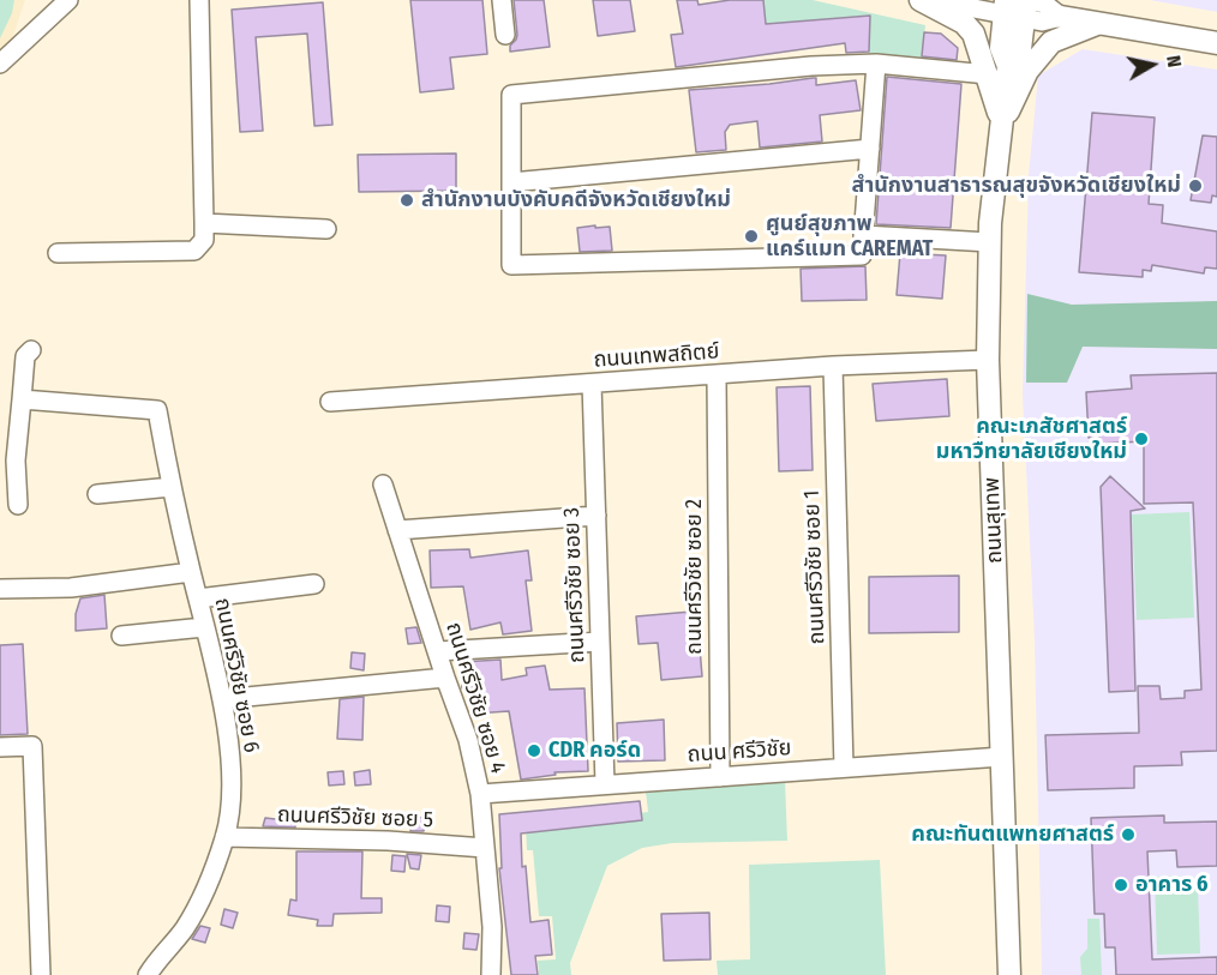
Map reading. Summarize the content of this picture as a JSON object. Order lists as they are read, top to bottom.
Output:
{
  "streets": {
    "main road": ["ถนนสุเทพ"],
    "street": [
      "ถนนเทพสถิตย์",
      "ถนนศรีวิชัย ซอย 1",
      "ถนนศรีวิชัย ซอย 2",
      "ถนนศรีวิชัย ซอย 3",
      "ถนนศรีวิชัย ซอย 6",
      "ถนนศรีวิชัย ซอย 4",
      "ถนน ศรีวิชัย",
      "ถนนศรีวิชัย ซอย 5"
    ]
  },
  "crossings": [
    ["ถนนเทพสถิตย์", "ถนนสุเทพ"],
    ["ถนนเทพสถิตย์", "ถนนศรีวิชัย ซอย 1"],
    ["ถนนเทพสถิตย์", "ถนนศรีวิชัย ซอย 2"],
    ["ถนนเทพสถิตย์", "ถนนศรีวิชัย ซอย 3"],
    ["ถนนสุเทพ", "ถนน ศรีวิชัย"],
    ["ถนนศรีวิชัย ซอย 1", "ถนน ศรีวิชัย"],
    ["ถนนศรีวิชัย ซอย 2", "ถนน ศรีวิชัย"],
    ["ถนนศรีวิชัย ซอย 3", "ถนน ศรีวิชัย"],
    ["ถนนศรีวิชัย ซอย 6", "ถนนศรีวิชัย ซอย 5"],
    ["ถนนศรีวิชัย ซอย 4", "ถนน ศรีวิชัย"],
    ["ถนนศรีวิชัย ซอย 4", "ถนนศรีวิชัย ซอย 5"]
  ],
  "places": [
    "สำนักงานสาธารณสุขจังหวัดเชียงใหม่",
    "สำนักงานบังคับคดีจังหวัดเชียงใหม่",
    "ศูนย์สุขภาพ แคร์แมท CAREMAT",
    "คณะเภสัชศาสตร์ มหาวืทยาลัยเชียงใหม่",
    "CDR คอร์ด",
    "คณะทันตแพทยศาสตร์",
    "อาคาร 6"
  ],
  "north": "right"
}
